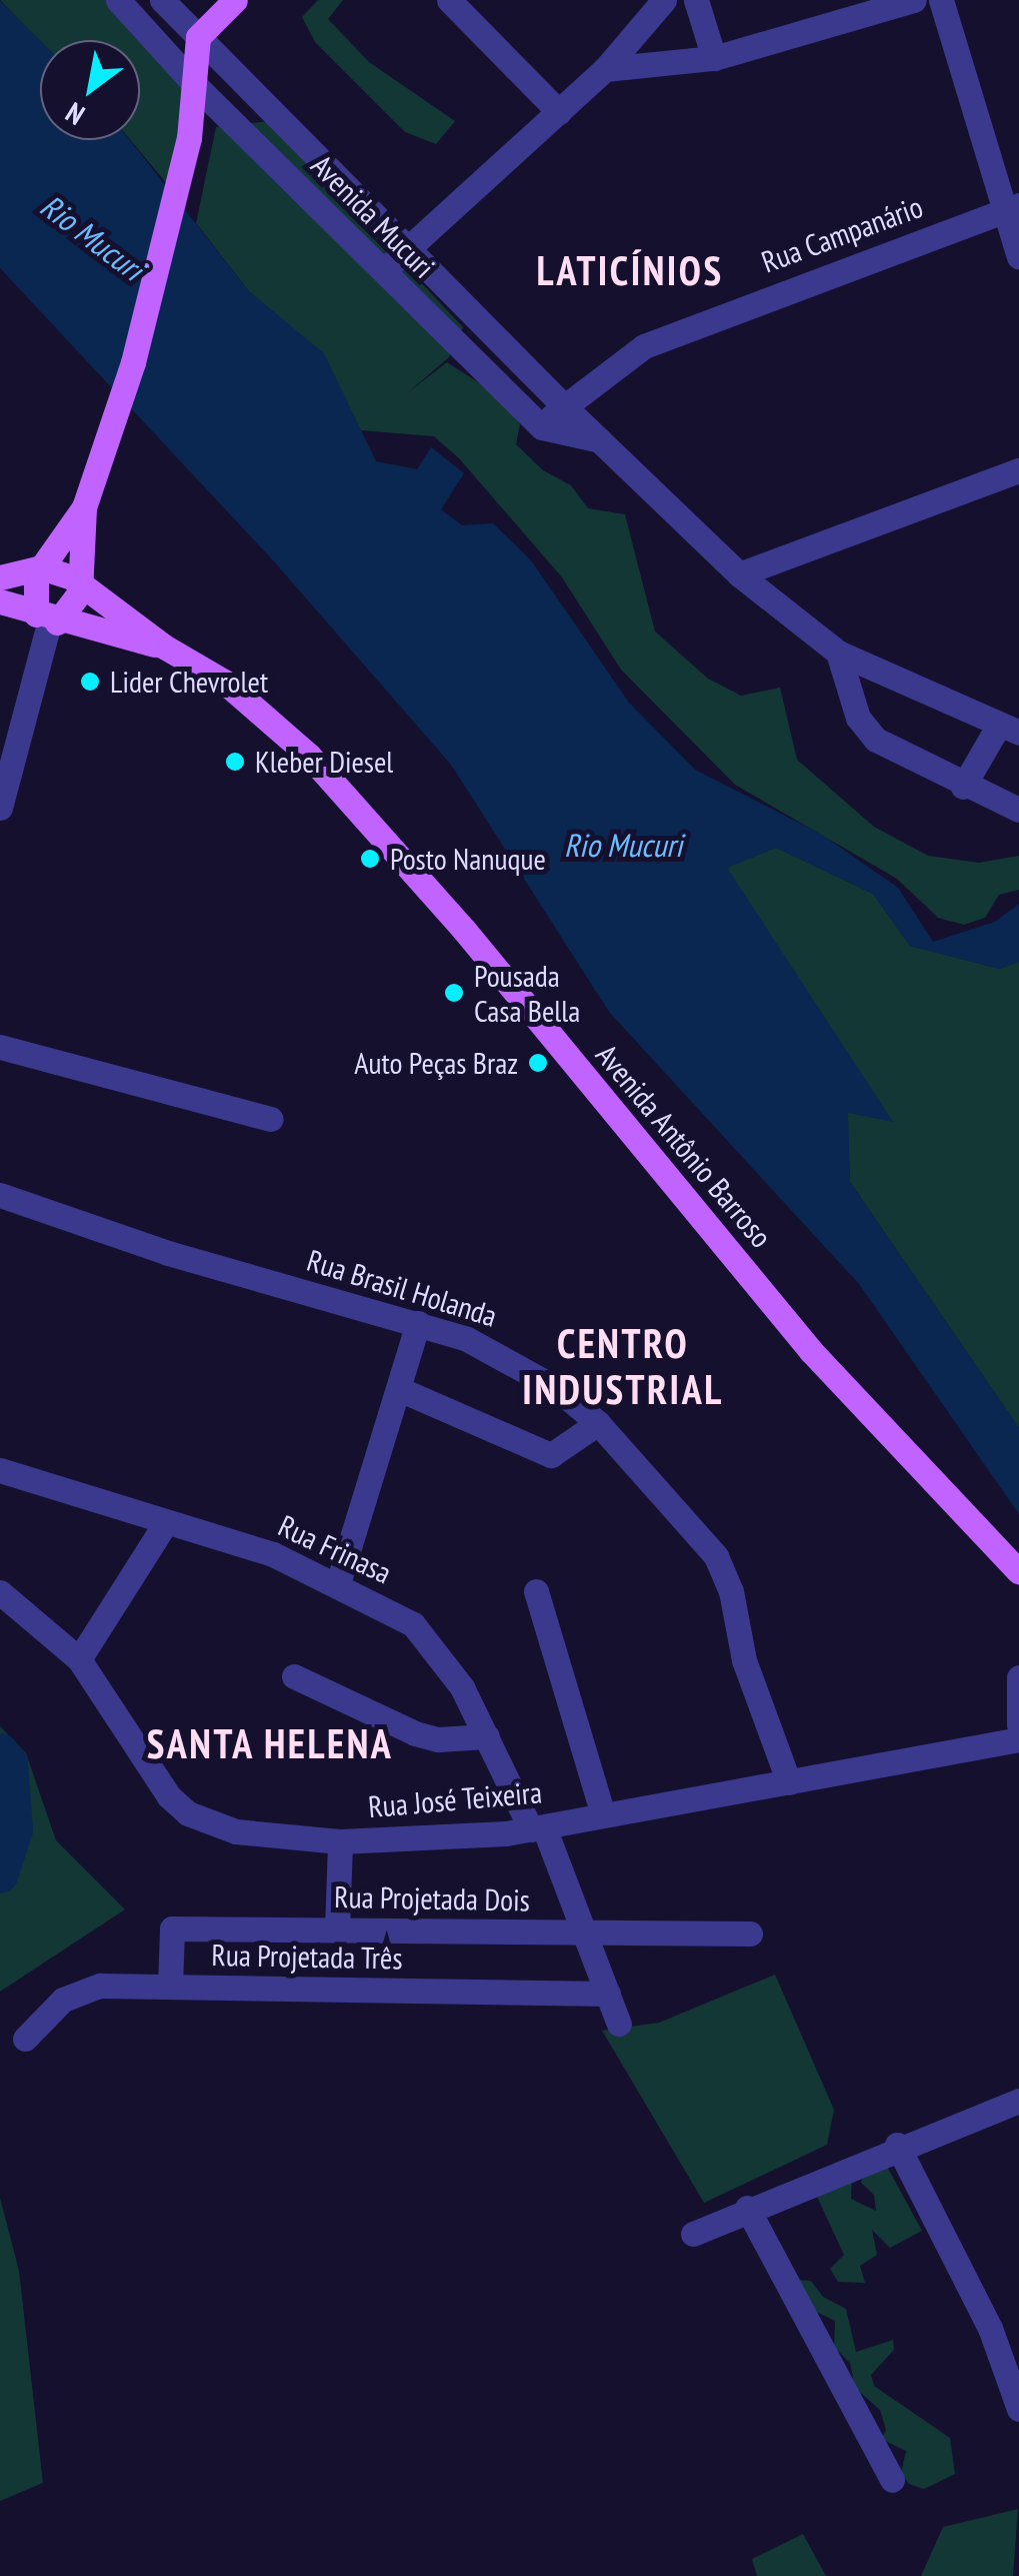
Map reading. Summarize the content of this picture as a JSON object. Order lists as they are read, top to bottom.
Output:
{
  "streets": {
    "main road": ["Avenida Antônio Barroso"],
    "street": [
      "Avenida Mucuri",
      "Rua Campanário",
      "Rua Brasil Holanda",
      "Rua Frinasa",
      "Rua José Teixeira",
      "Rua Projetada Dois",
      "Rua Projetada Três"
    ]
  },
  "crossings": [
    ["Avenida Mucuri", "Rua Campanário"],
    ["Rua Brasil Holanda", "Rua José Teixeira"],
    ["Rua Frinasa", "Rua José Teixeira"],
    ["Rua Frinasa", "Rua Projetada Dois"],
    ["Rua Frinasa", "Rua Projetada Três"],
    ["Rua Projetada Dois", "Rua Projetada Três"]
  ],
  "districts": ["LATICÍNIOS", "CENTRO INDUSTRIAL", "SANTA HELENA"],
  "water": ["Rio Mucuri"],
  "places": [
    "Lider Chevrolet",
    "Kleber Diesel",
    "Posto Nanuque",
    "Pousada Casa Bella",
    "Auto Peças Braz"
  ],
  "north": "bottom left"
}
